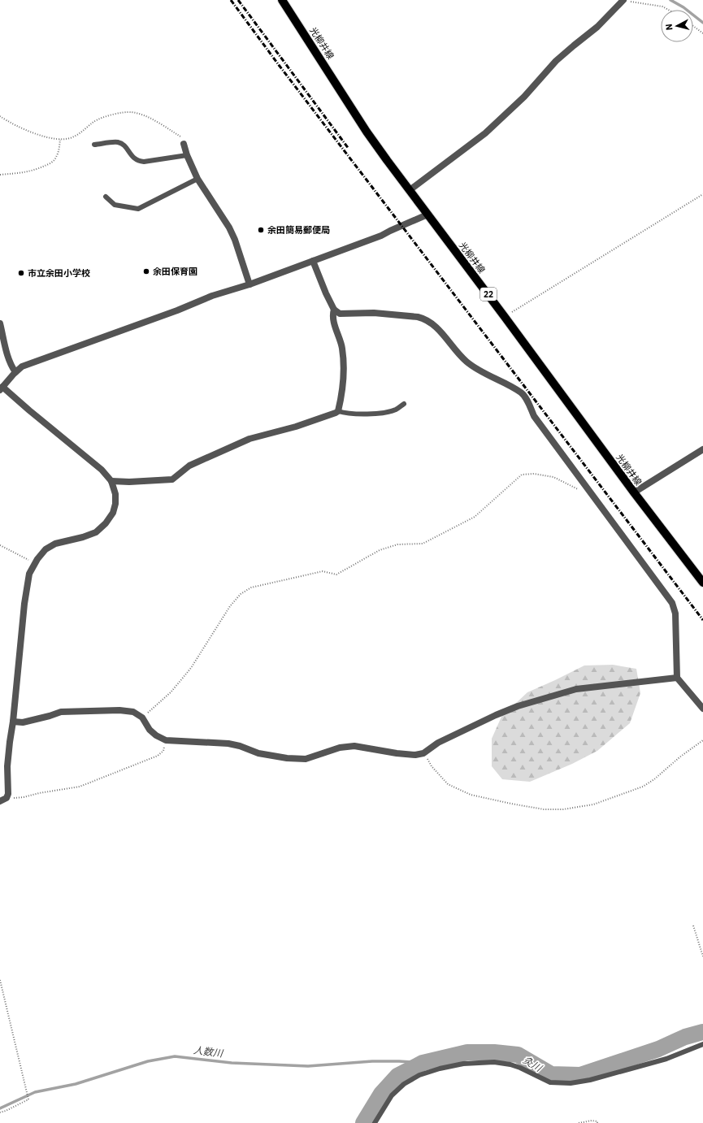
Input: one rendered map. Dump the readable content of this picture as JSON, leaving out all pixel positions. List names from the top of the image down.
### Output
{
  "streets": {
    "main road": ["光柳井線", "22"]
  },
  "water": ["人数川", "灸川"],
  "places": ["余田簡易郵便局", "余田保育園", "市立余田小学校"],
  "north": "left"
}
